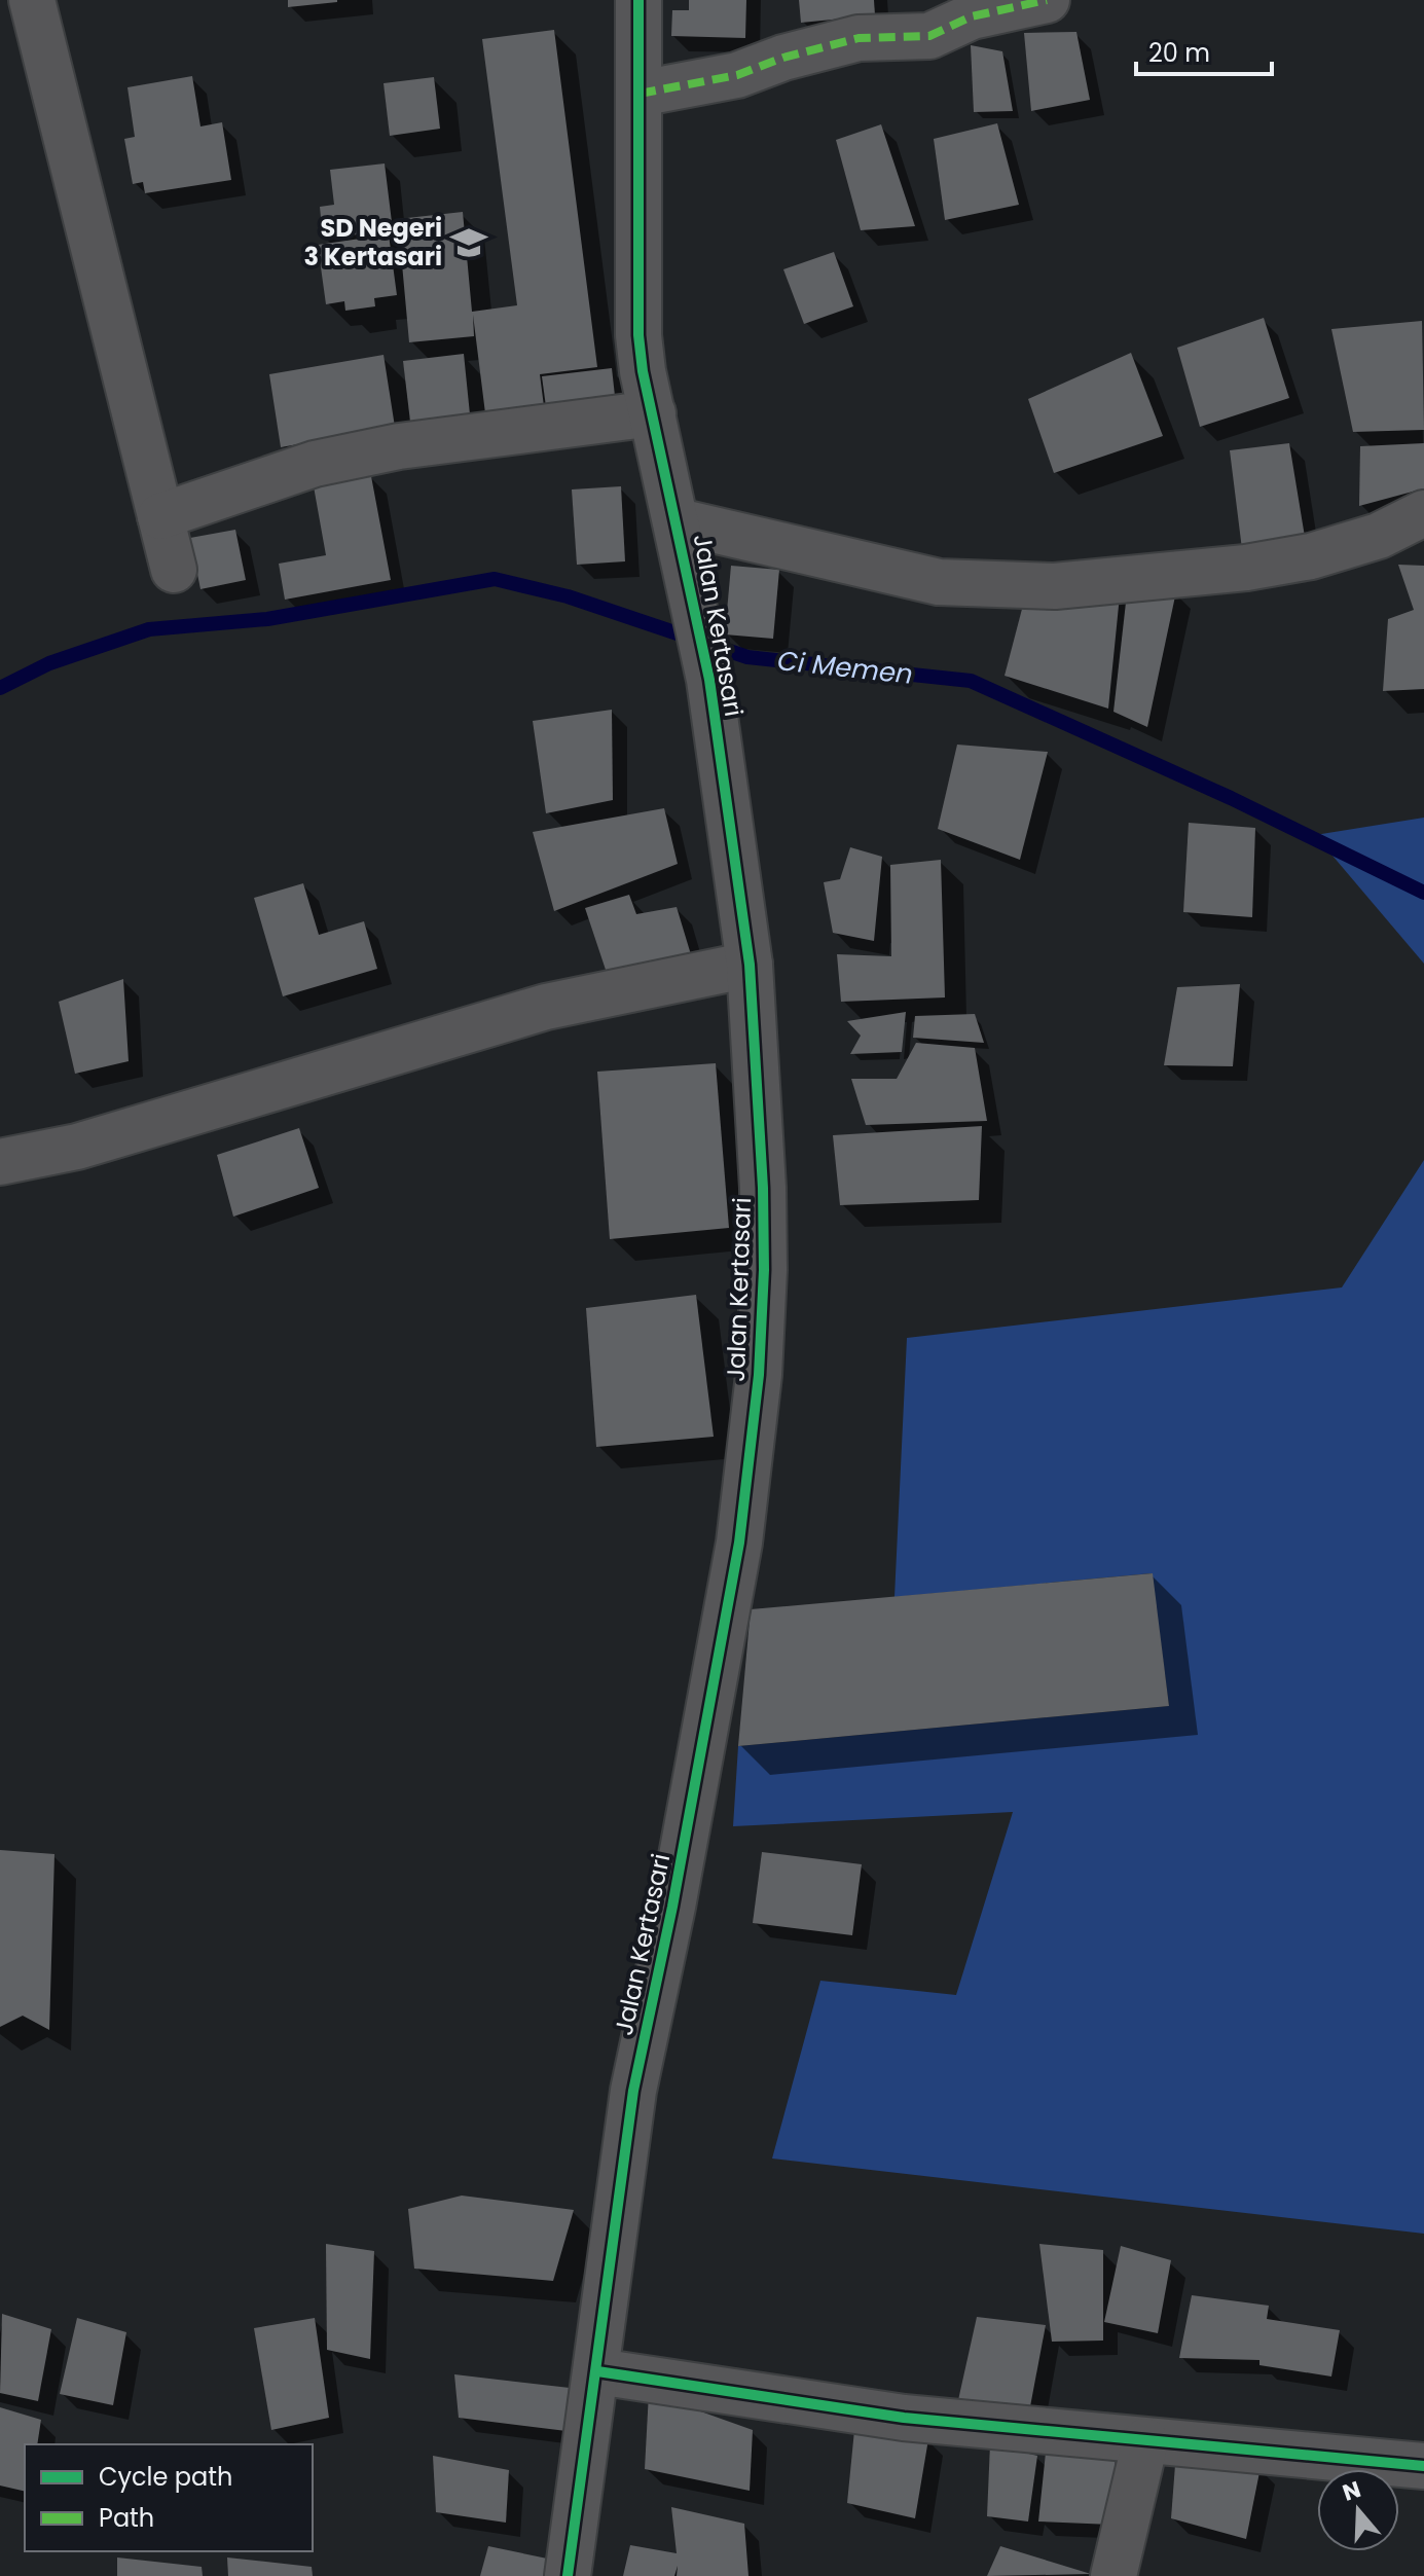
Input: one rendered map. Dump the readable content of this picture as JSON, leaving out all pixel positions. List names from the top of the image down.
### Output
{
  "streets": {
    "street": ["Jalan Kertasari"]
  },
  "water": ["Ci Memen"],
  "places": {
    "school or university": ["SD Negeri 3 Kertasari"]
  },
  "legend": ["Cycle path", "Path"],
  "scale_bar": "20 m",
  "north": "top"
}
